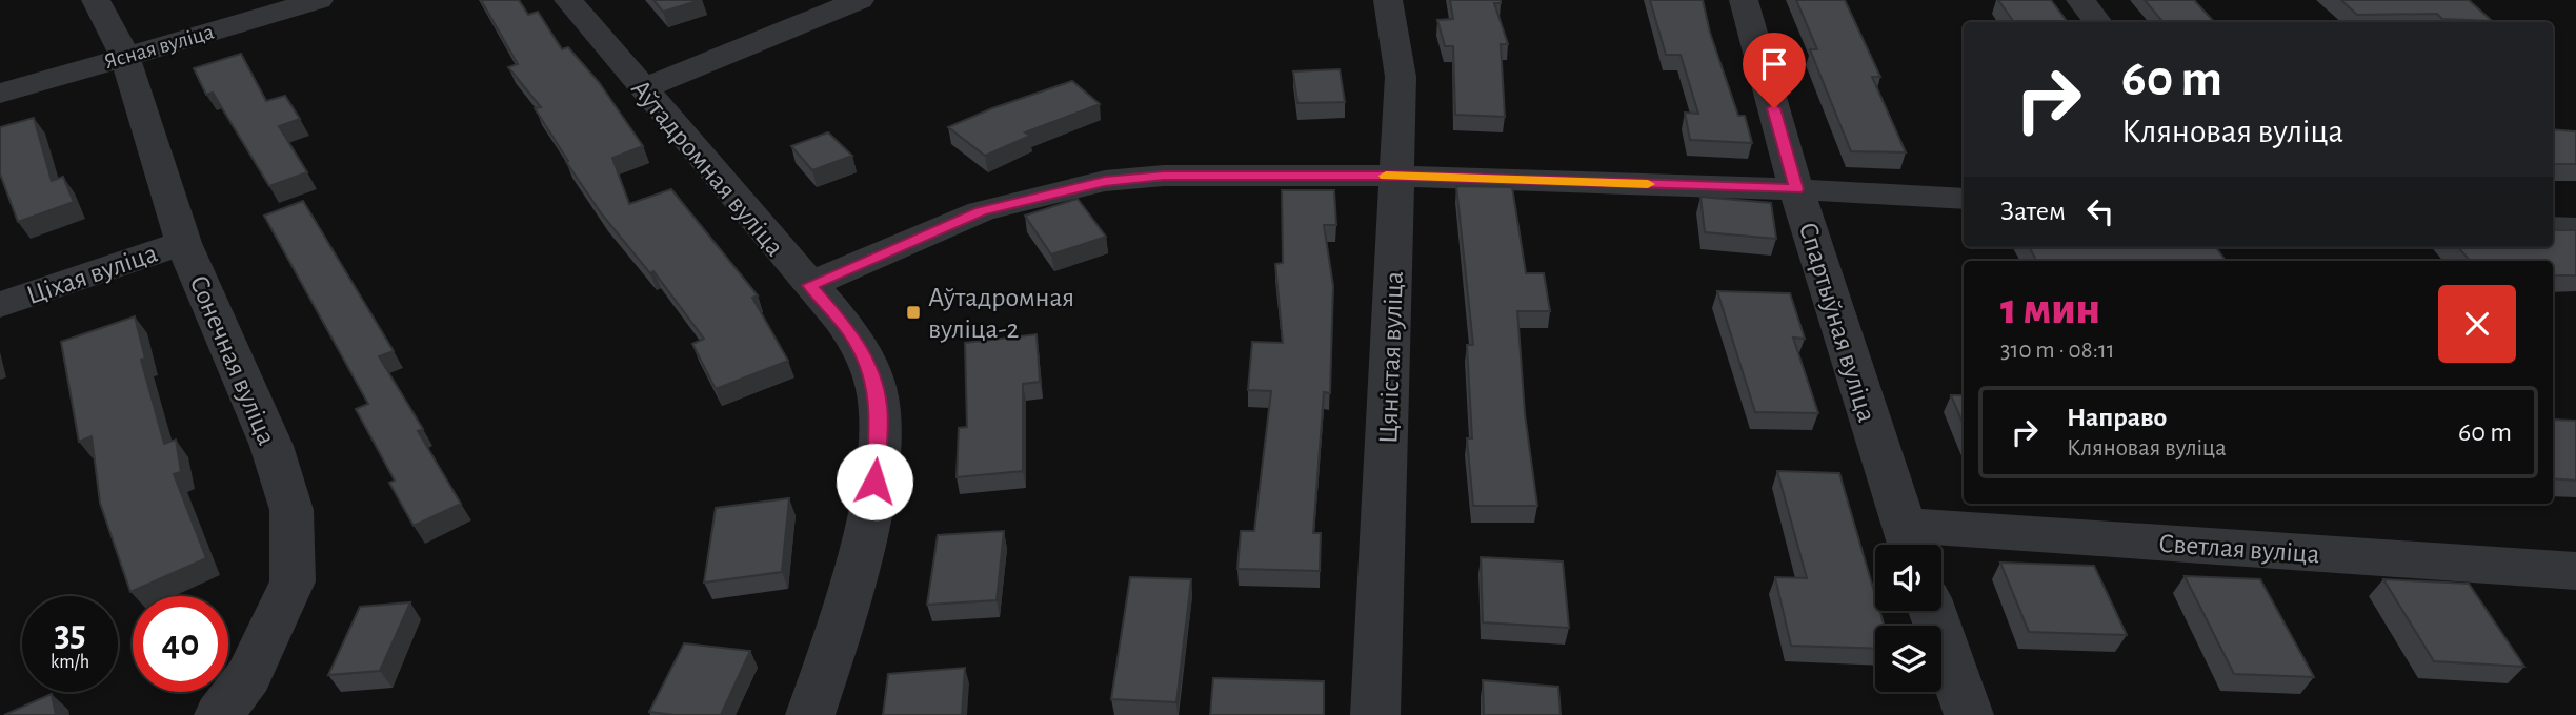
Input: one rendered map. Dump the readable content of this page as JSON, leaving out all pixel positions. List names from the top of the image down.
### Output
{
  "streets": {
    "street": [
      "Ясная вуліца",
      "Аўтадромная вуліца",
      "Ціхая вуліца",
      "Спартыўная вуліца",
      "Цяністая вуліца",
      "Сонечная вуліца",
      "Светлая вуліца"
    ]
  },
  "crossings": [
    ["Ясная вуліца", "Сонечная вуліца"],
    ["Ціхая вуліца", "Сонечная вуліца"],
    ["Спартыўная вуліца", "Светлая вуліца"]
  ],
  "places": {
    "transit": ["Аўтадромная вуліца-2"]
  },
  "page": {
    "turn": ["60 m", "Кляновая вуліца"],
    "then": "Затем",
    "heading": ["1 мин", "310 m · 08:11"],
    "list": [
      {
        "name": "Направо",
        "note": "Кляновая вуліца",
        "value": "60 m"
      }
    ],
    "speed": "35 km/h",
    "limit": "40"
  }
}
